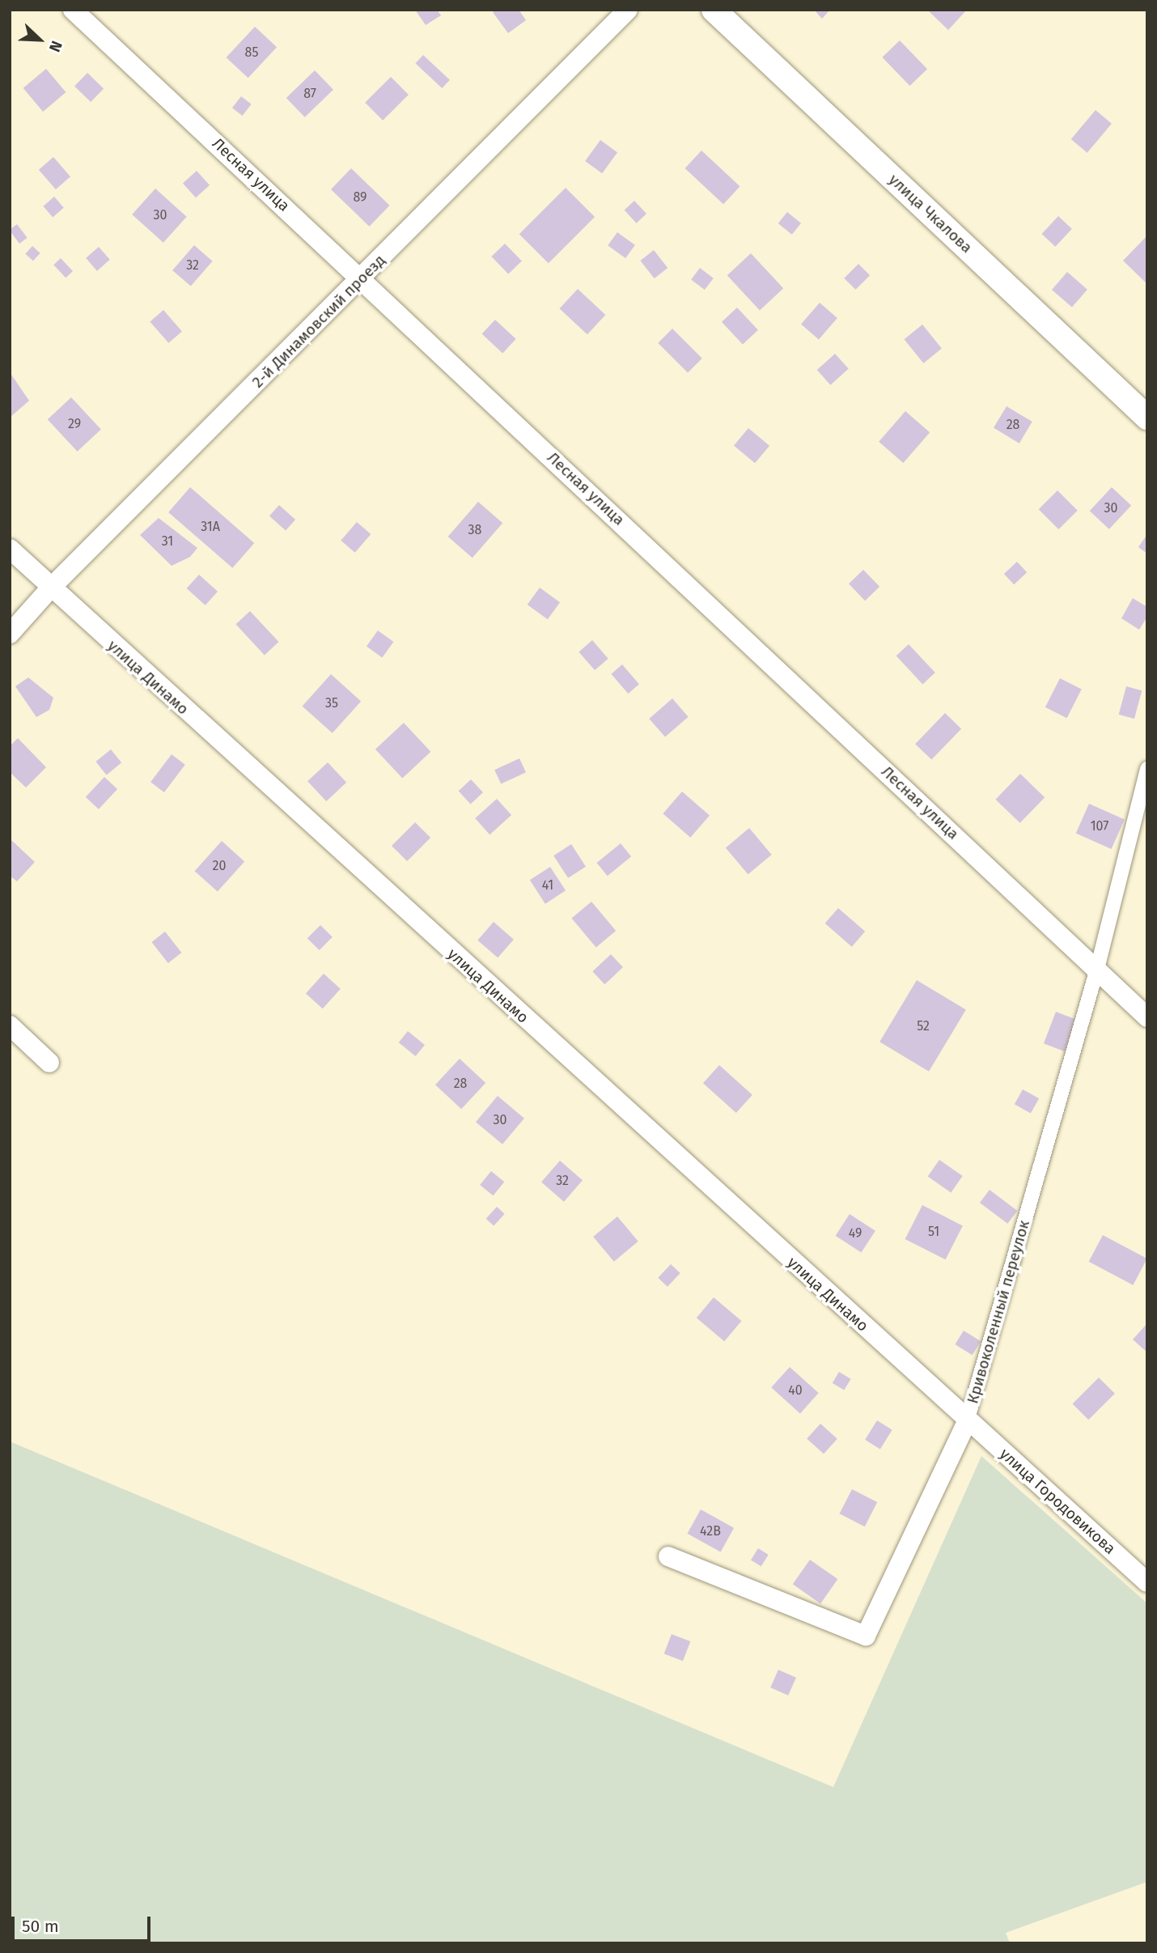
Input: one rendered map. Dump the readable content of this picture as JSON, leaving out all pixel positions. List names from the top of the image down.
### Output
{
  "streets": {
    "street": [
      "Лесная улица",
      "улица Чкалова",
      "2-й Динамовский проезд",
      "улица Динамо",
      "Кривоколенный переулок",
      "улица Городовикова"
    ]
  },
  "crossings": [
    ["Лесная улица", "2-й Динамовский проезд"],
    ["Лесная улица", "Кривоколенный переулок"],
    ["2-й Динамовский проезд", "улица Динамо"],
    ["улица Динамо", "Кривоколенный переулок"],
    ["улица Динамо", "улица Городовикова"],
    ["Кривоколенный переулок", "улица Городовикова"]
  ],
  "house_numbers": [
    "85",
    "87",
    "89",
    "30",
    "32",
    "29",
    "28",
    "30",
    "31А",
    "38",
    "31",
    "35",
    "107",
    "20",
    "41",
    "52",
    "28",
    "30",
    "32",
    "51",
    "49",
    "40",
    "42В"
  ],
  "scale_bar": "50 m",
  "north": "bottom right"
}
